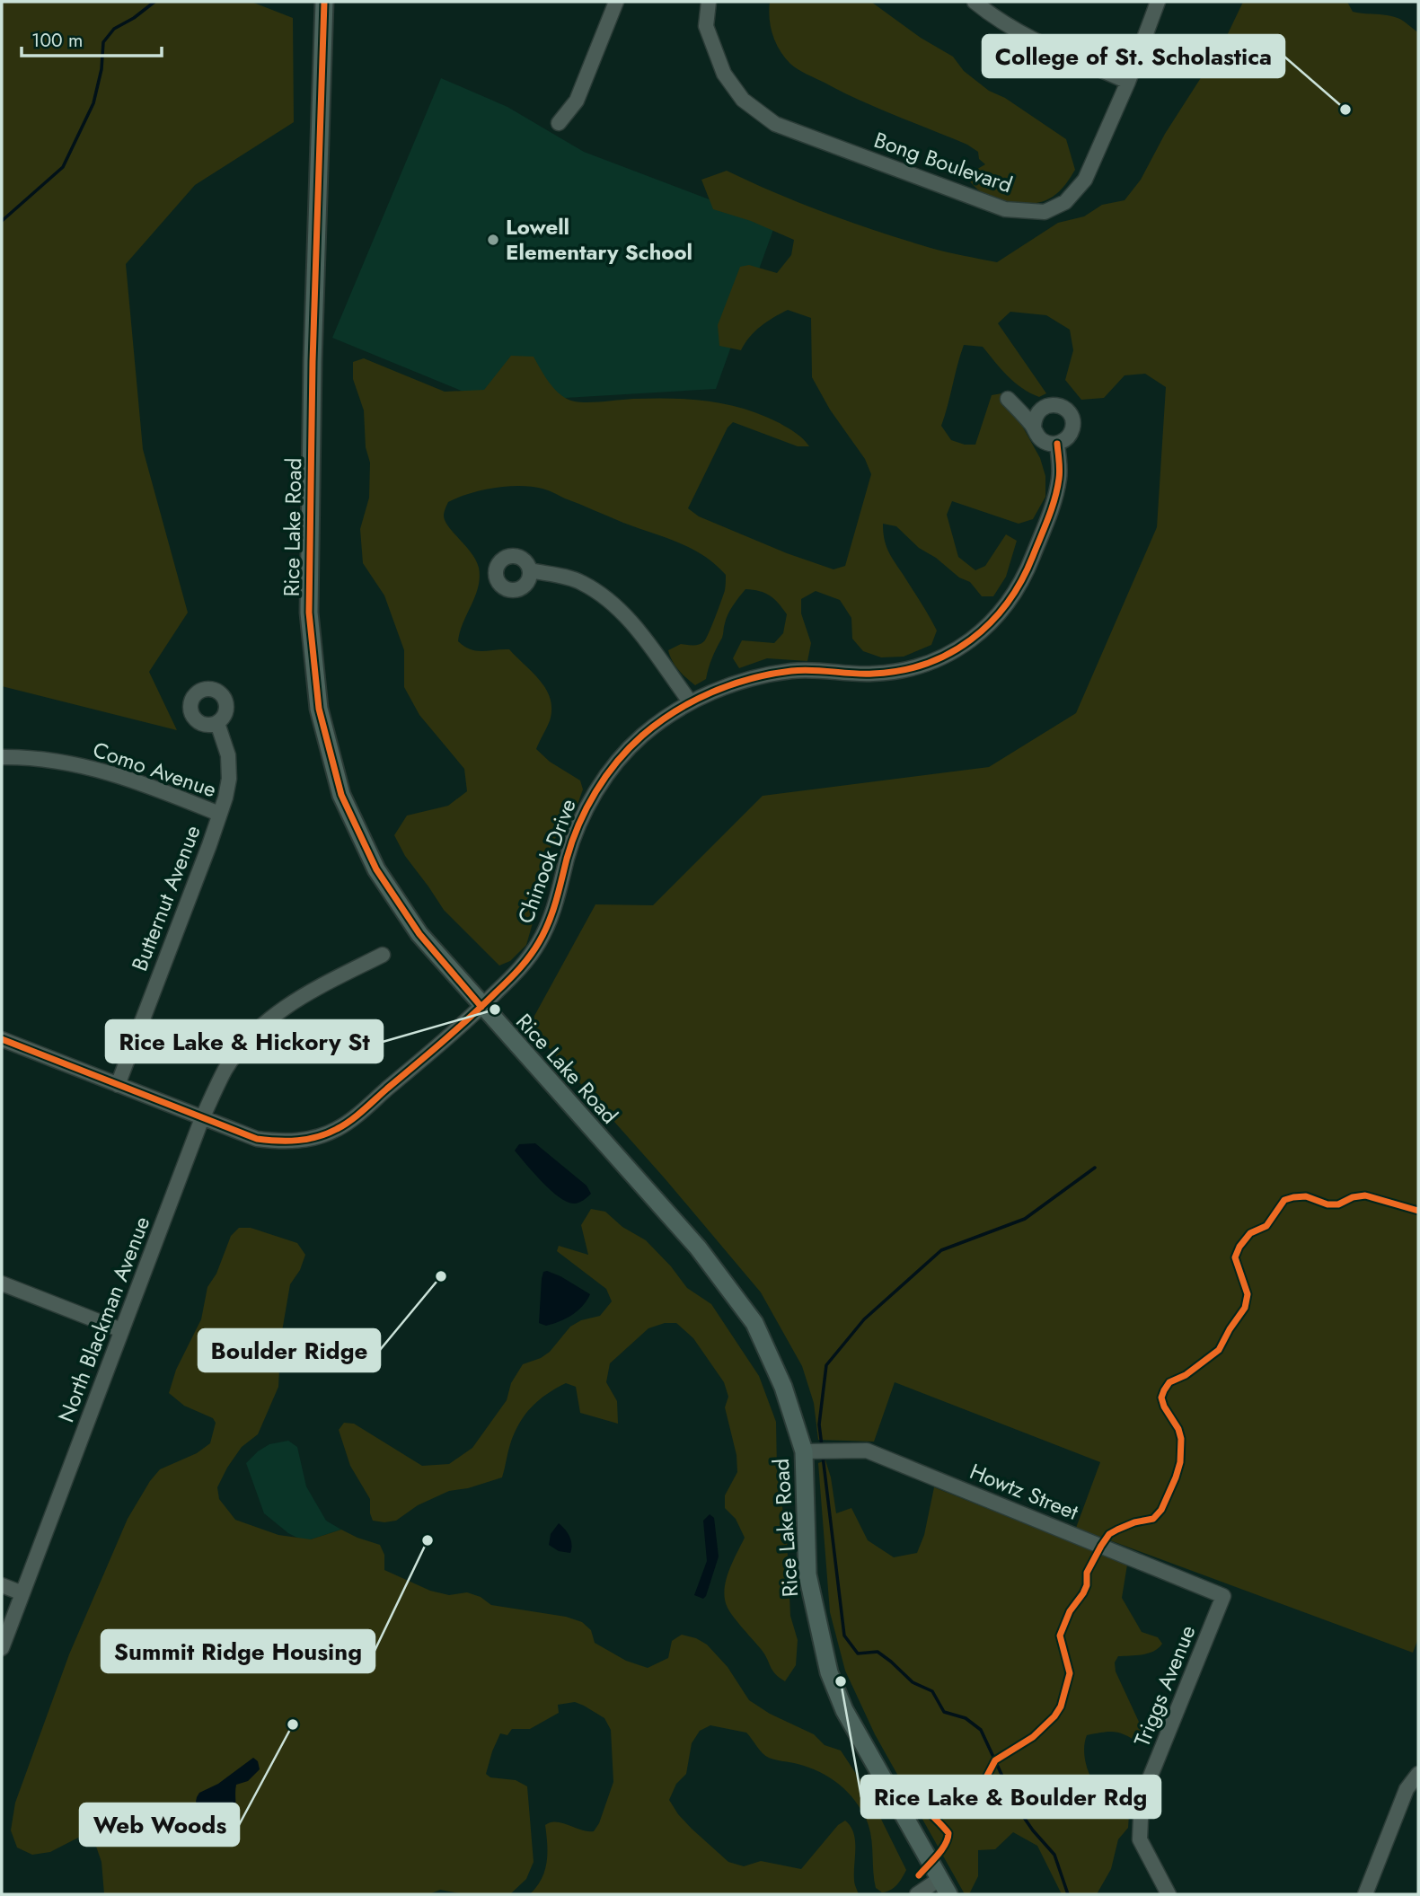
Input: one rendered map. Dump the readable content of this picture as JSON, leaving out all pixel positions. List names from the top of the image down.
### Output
{
  "streets": {
    "main road": ["Rice Lake Road"],
    "street": [
      "Bong Boulevard",
      "Como Avenue",
      "Chinook Drive",
      "Butternut Avenue",
      "North Blackman Avenue",
      "Howtz Street",
      "Triggs Avenue"
    ]
  },
  "crossings": [
    ["Rice Lake Road", "Chinook Drive"],
    ["Rice Lake Road", "Howtz Street"],
    ["Como Avenue", "Butternut Avenue"],
    ["Chinook Drive", "Butternut Avenue"],
    ["Chinook Drive", "North Blackman Avenue"],
    ["Howtz Street", "Triggs Avenue"]
  ],
  "places": [
    "College of St. Scholastica",
    "Lowell Elementary School",
    "Rice Lake & Hickory St",
    "Boulder Ridge",
    "Summit Ridge Housing",
    "Rice Lake & Boulder Rdg",
    "Web Woods"
  ],
  "scale_bar": "100 m"
}
